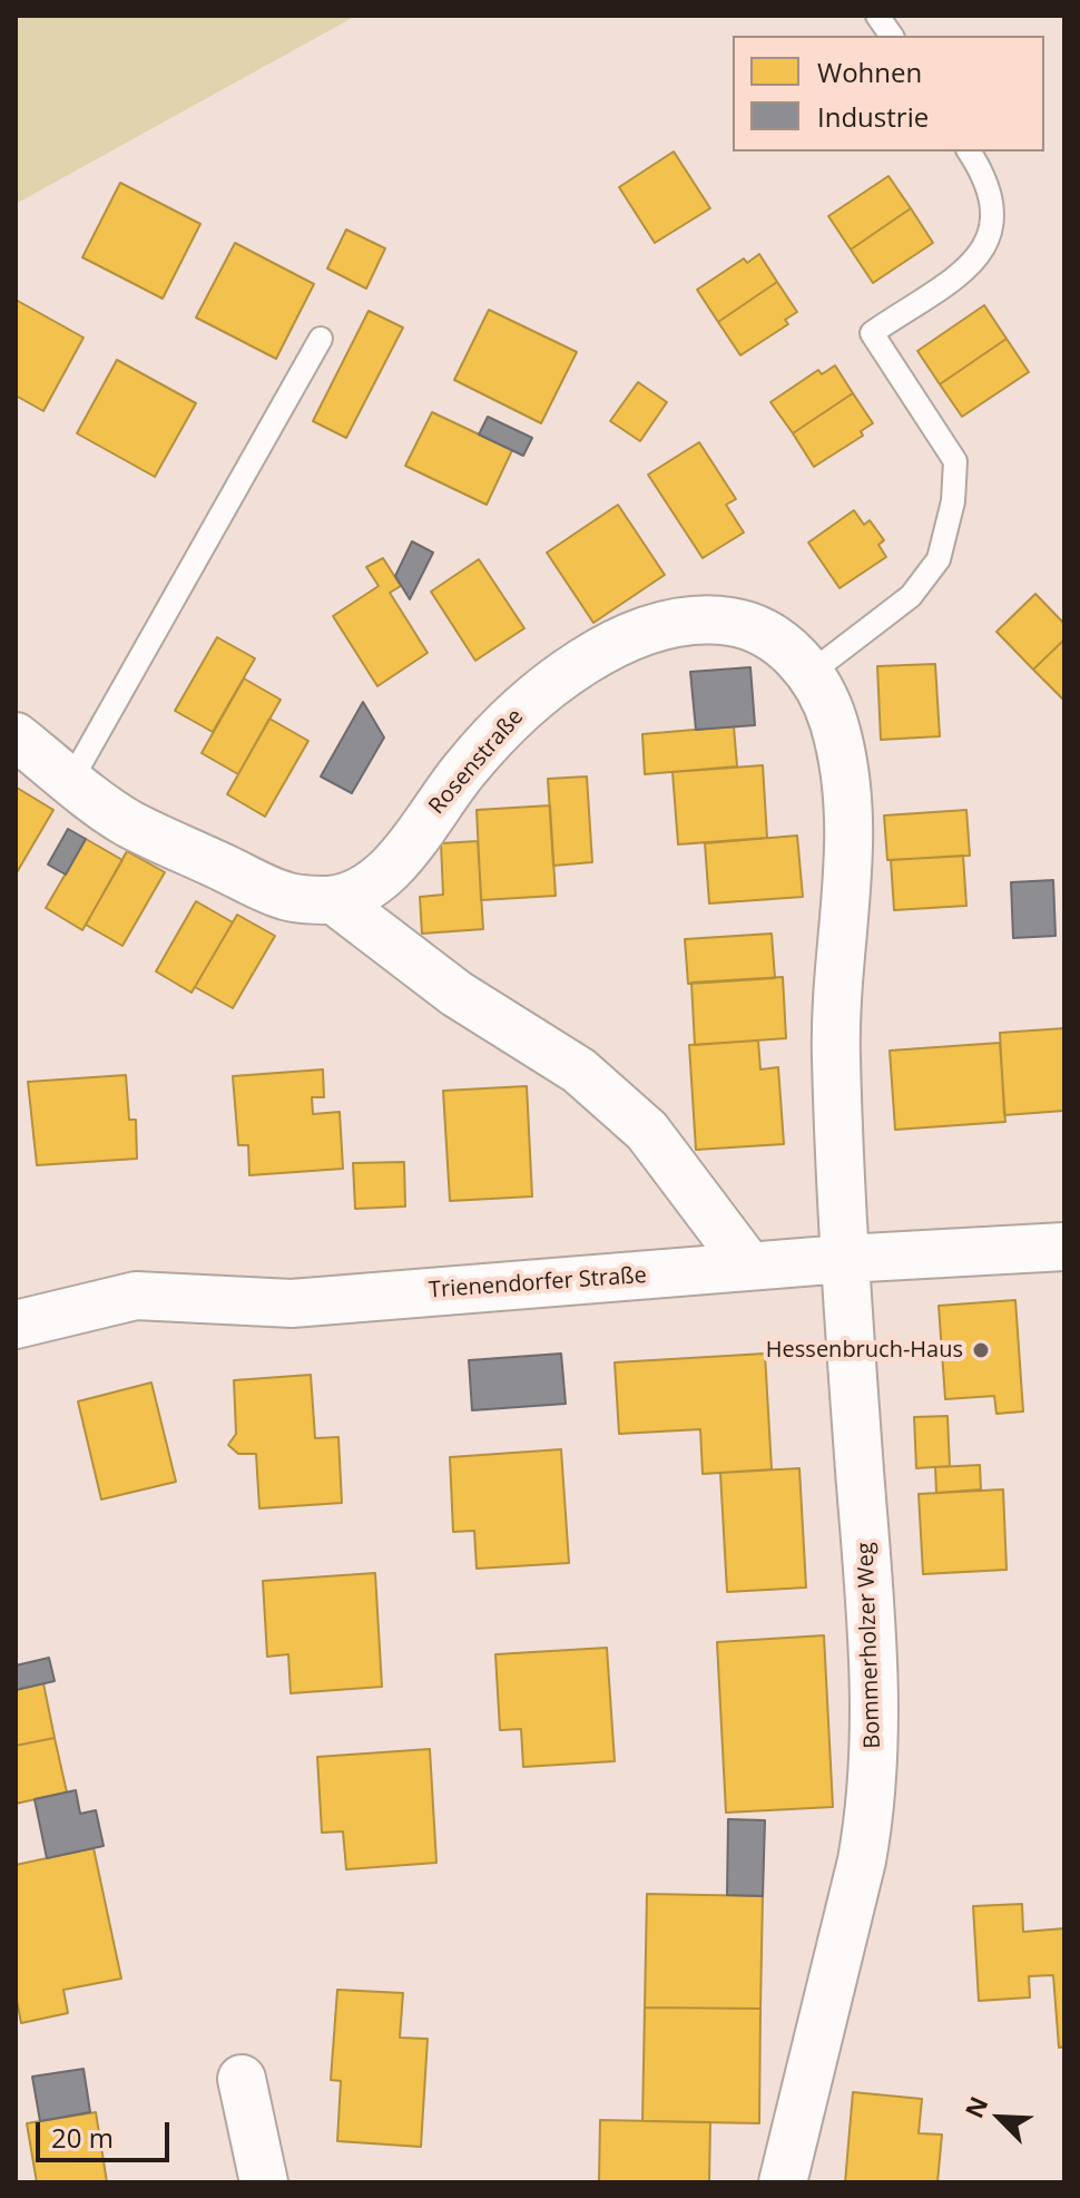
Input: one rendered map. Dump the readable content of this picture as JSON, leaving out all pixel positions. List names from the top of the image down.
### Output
{
  "streets": {
    "street": ["Rosenstraße", "Trienendorfer Straße", "Bommerholzer Weg"]
  },
  "crossings": [
    ["Rosenstraße", "Trienendorfer Straße"],
    ["Rosenstraße", "Bommerholzer Weg"],
    ["Trienendorfer Straße", "Bommerholzer Weg"]
  ],
  "places": ["Hessenbruch-Haus"],
  "legend": ["Wohnen", "Industrie"],
  "scale_bar": "20 m",
  "north": "top left"
}
